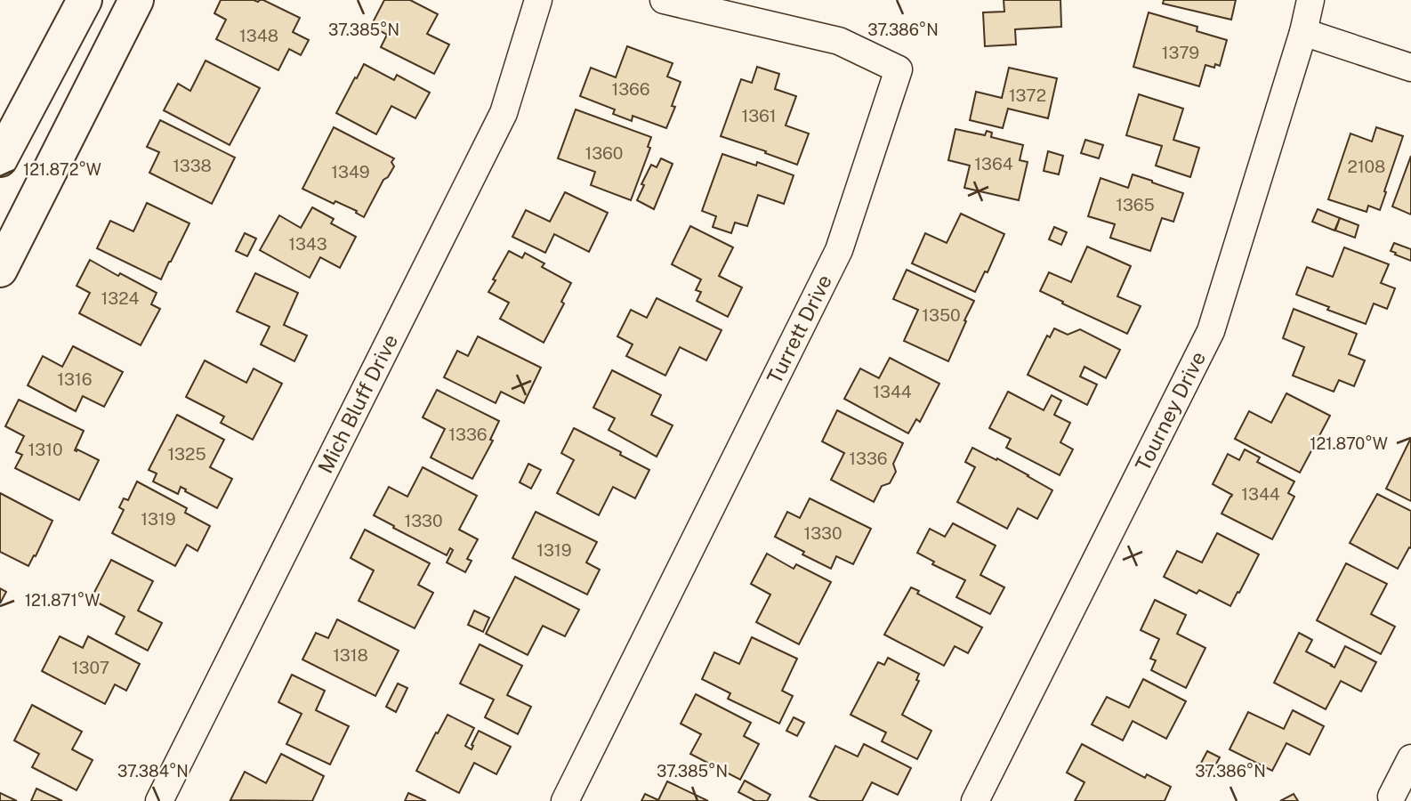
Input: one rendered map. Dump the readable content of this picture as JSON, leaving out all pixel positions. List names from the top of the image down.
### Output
{
  "streets": {
    "street": ["Turrett Drive", "Mich Bluff Drive", "Tourney Drive"]
  },
  "house_numbers": [
    "1348",
    "1379",
    "1366",
    "1372",
    "1361",
    "1360",
    "1364",
    "1338",
    "2108",
    "1349",
    "1365",
    "1343",
    "1324",
    "1350",
    "1316",
    "1344",
    "1336",
    "1310",
    "1325",
    "1336",
    "1344",
    "1319",
    "1330",
    "1330",
    "1319",
    "1318",
    "1307"
  ],
  "coordinates": [
    "37.385°N",
    "37.386°N",
    "121.872°W",
    "121.870°W",
    "121.871°W",
    "37.384°N"
  ]
}
